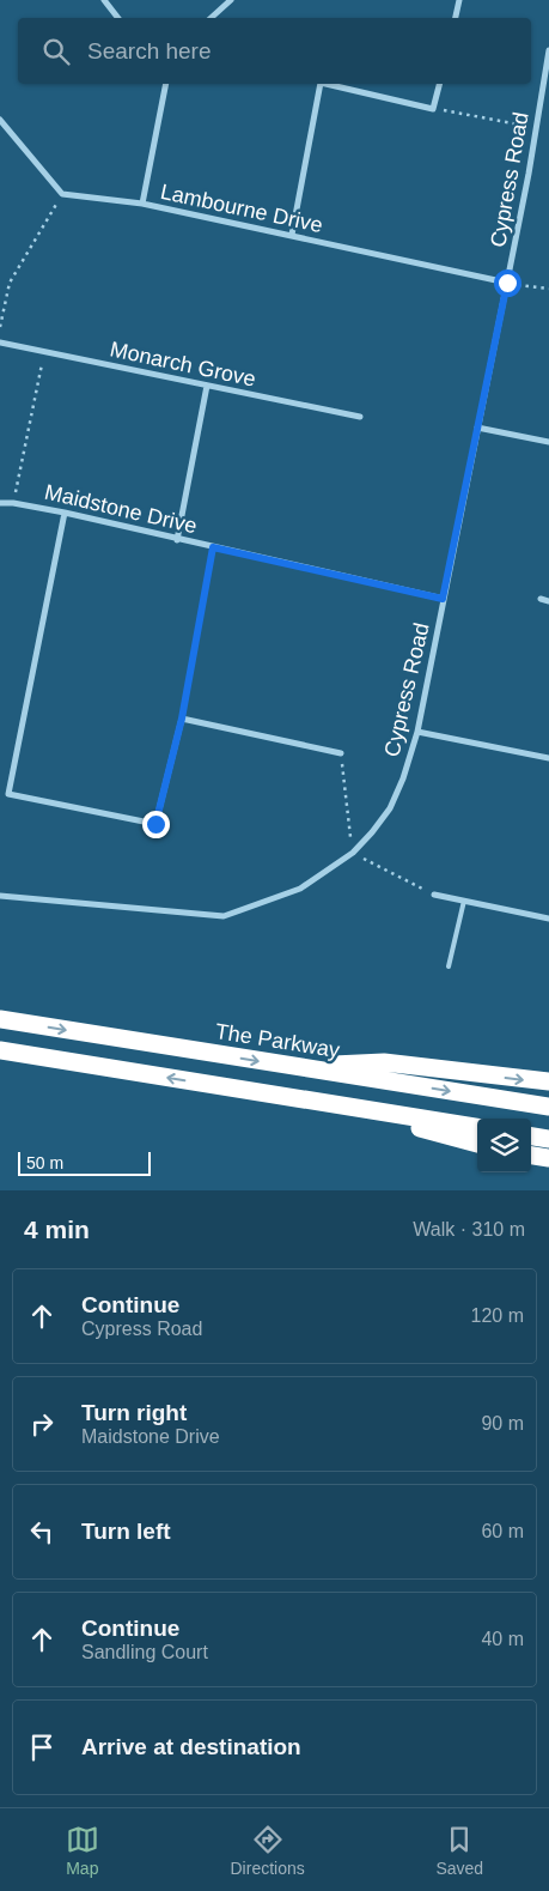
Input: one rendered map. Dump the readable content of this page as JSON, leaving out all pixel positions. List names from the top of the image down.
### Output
{
  "streets": {
    "highway": ["The Parkway"],
    "street": [
      "Cypress Road",
      "Lambourne Drive",
      "Monarch Grove",
      "Maidstone Drive"
    ]
  },
  "crossings": [
    ["Cypress Road", "Lambourne Drive"],
    ["Cypress Road", "Maidstone Drive"]
  ],
  "scale_bar": "50 m",
  "page": {
    "search": "Search here",
    "scale": "50 m",
    "heading": ["4 min", "Walk · 310 m"],
    "list": [
      ["Continue", "Cypress Road", "120 m"],
      ["Turn right", "Maidstone Drive", "90 m"],
      ["Turn left", "60 m"],
      ["Continue", "Sandling Court", "40 m"],
      "Arrive at destination"
    ],
    "nav": ["Map", "Directions", "Saved"]
  }
}
